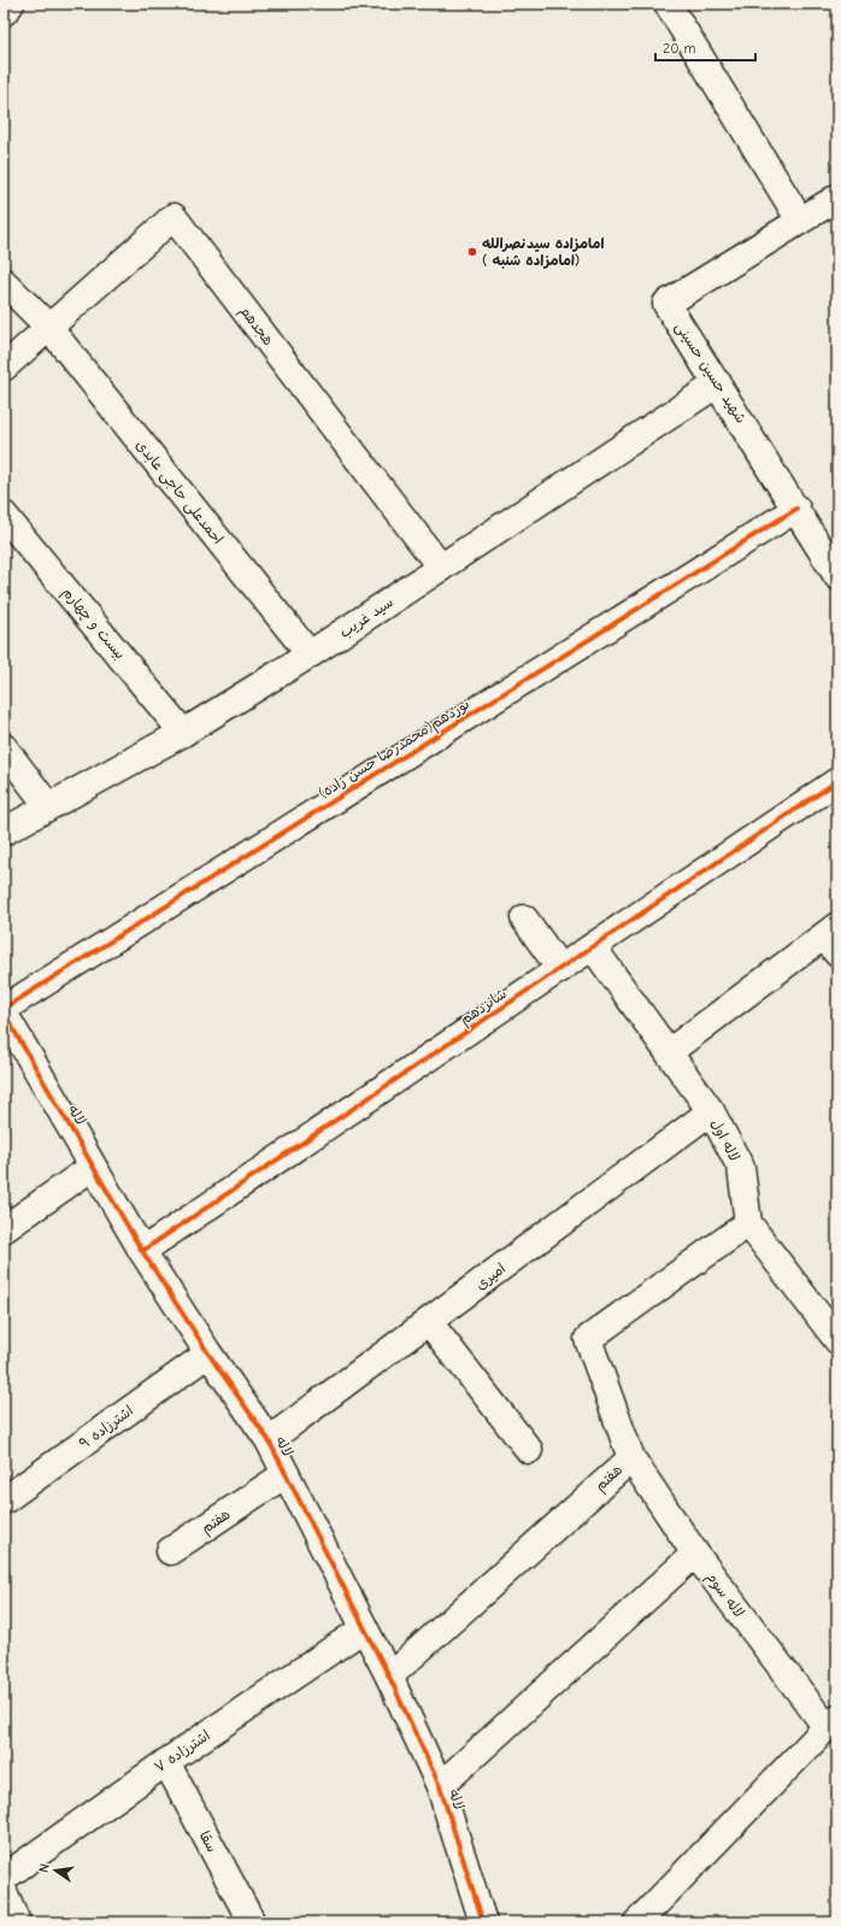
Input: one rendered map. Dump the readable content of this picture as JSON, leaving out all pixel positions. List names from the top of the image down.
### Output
{
  "streets": {
    "street": [
      "هجدهم",
      "شهید حسین حسینی",
      "احمدعلی حاجی عابدی",
      "سید غریب",
      "بیست و چهارم",
      "نوزدهم(محمدرضا حسن زاده)",
      "شانزدهم",
      "لاله",
      "لاله اول",
      "امیری",
      "اشترزاده ۹",
      "هفتم",
      "لاله سوم",
      "اشترزاده ۷",
      "سقا"
    ]
  },
  "crossings": [
    ["هجدهم", "احمدعلی حاجی عابدی"],
    ["هجدهم", "سید غریب"],
    ["شهید حسین حسینی", "سید غریب"],
    ["شهید حسین حسینی", "نوزدهم(محمدرضا حسن زاده)"],
    ["احمدعلی حاجی عابدی", "سید غریب"],
    ["سید غریب", "بیست و چهارم"],
    ["شانزدهم", "لاله"],
    ["شانزدهم", "لاله اول"],
    ["لاله", "امیری"],
    ["لاله", "اشترزاده ۹"],
    ["لاله", "هفتم"],
    ["لاله", "اشترزاده ۷"],
    ["لاله اول", "امیری"],
    ["لاله اول", "هفتم"],
    ["هفتم", "لاله سوم"],
    ["اشترزاده ۷", "سقا"]
  ],
  "places": ["امامزاده سیدنصرالله ( امامزاده شنبه)"],
  "scale_bar": "20 m",
  "north": "left"
}
